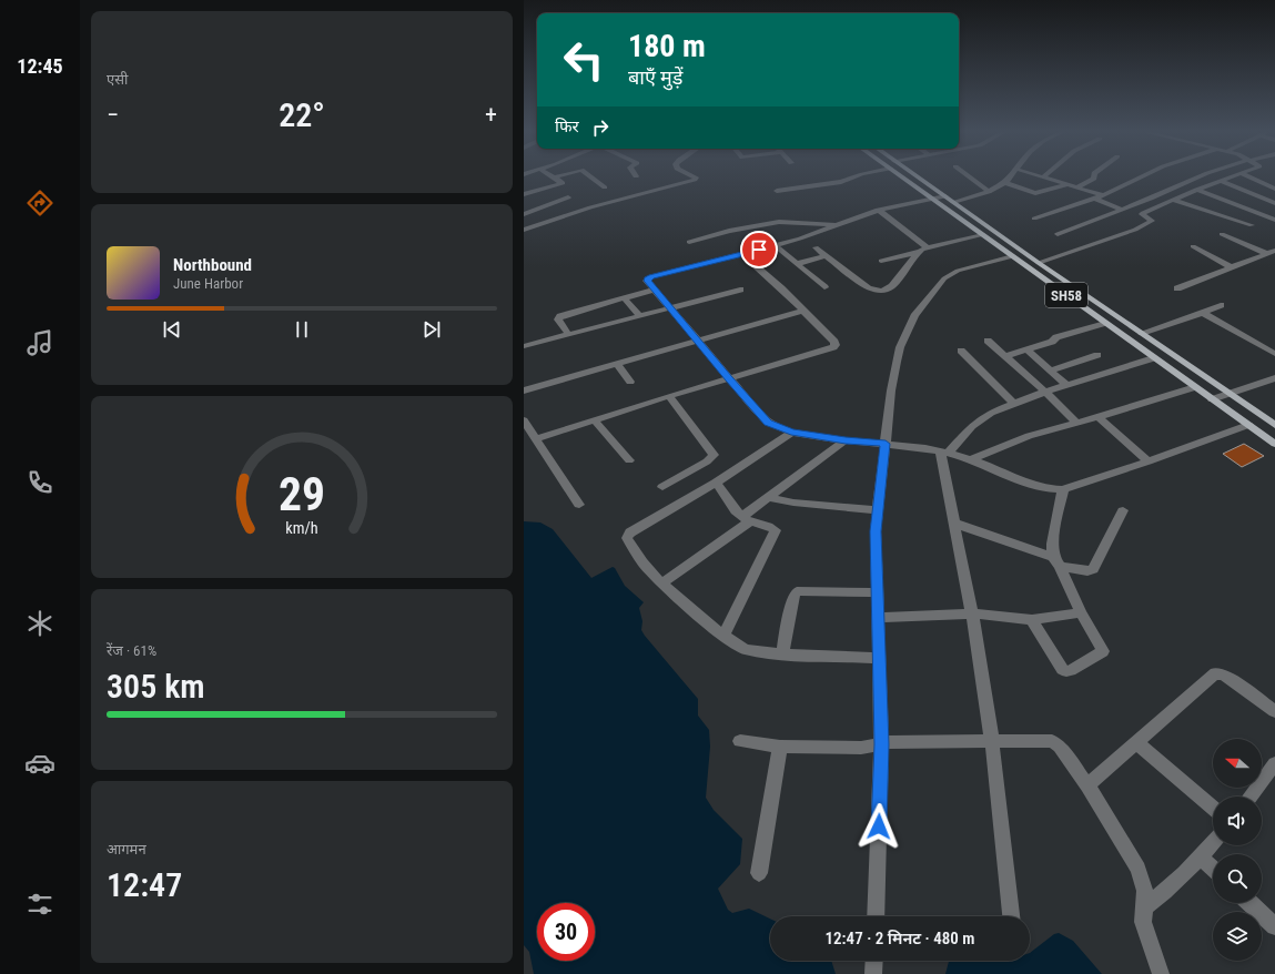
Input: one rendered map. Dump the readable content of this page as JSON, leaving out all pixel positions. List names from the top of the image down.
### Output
{
  "streets": {
    "main road": ["SH58"]
  },
  "north": "left",
  "page": {
    "tabs": "12:45",
    "tile": [
      "एसी",
      ["रेंज · 61%", "305 km"],
      ["आगमन", "12:47"]
    ],
    "turn": ["180 m", "बाएँ मुड़ें"],
    "heat": ["−", "22°", "+"],
    "then": "फिर",
    "song": ["Northbound", "June Harbor"],
    "limit": "30",
    "trip": "12:47 · 2 मिनट · 480 m",
    "gauge": ["29", "km/h"]
  }
}
